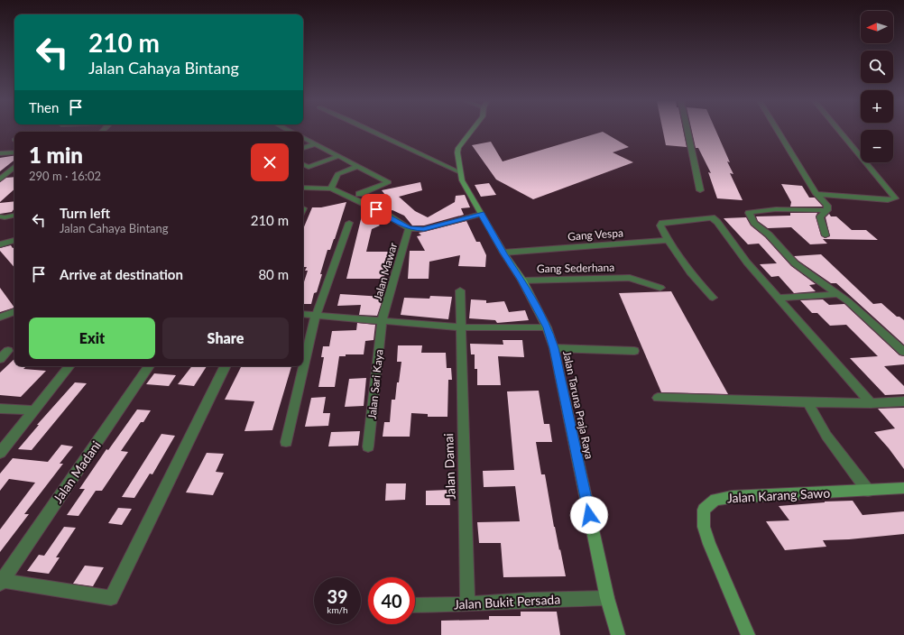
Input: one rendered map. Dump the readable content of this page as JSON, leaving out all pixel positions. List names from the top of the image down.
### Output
{
  "streets": {
    "street": [
      "Gang Vespa",
      "Gang Sederhana",
      "Jalan Mawar",
      "Jalan Sari Kaya",
      "Jalan Taruna Praja Raya",
      "Jalan Damai",
      "Jalan Madani",
      "Jalan Karang Sawo",
      "Jalan Bukit Persada"
    ]
  },
  "crossings": [
    ["Gang Vespa", "Jalan Taruna Praja Raya"],
    ["Gang Sederhana", "Jalan Taruna Praja Raya"],
    ["Jalan Mawar", "Jalan Sari Kaya"],
    ["Jalan Taruna Praja Raya", "Jalan Bukit Persada"],
    ["Jalan Damai", "Jalan Bukit Persada"]
  ],
  "north": "left",
  "page": {
    "map_buttons": ["+", "−"],
    "turn": ["210 m", "Jalan Cahaya Bintang"],
    "then": "Then",
    "heading": ["1 min", "290 m · 16:02"],
    "list": [
      {
        "name": "Turn left",
        "note": "Jalan Cahaya Bintang",
        "value": "210 m"
      },
      {
        "name": "Arrive at destination",
        "value": "80 m"
      }
    ],
    "buttons": ["Exit", "Share"],
    "speed": "39 km/h",
    "limit": "40"
  }
}
